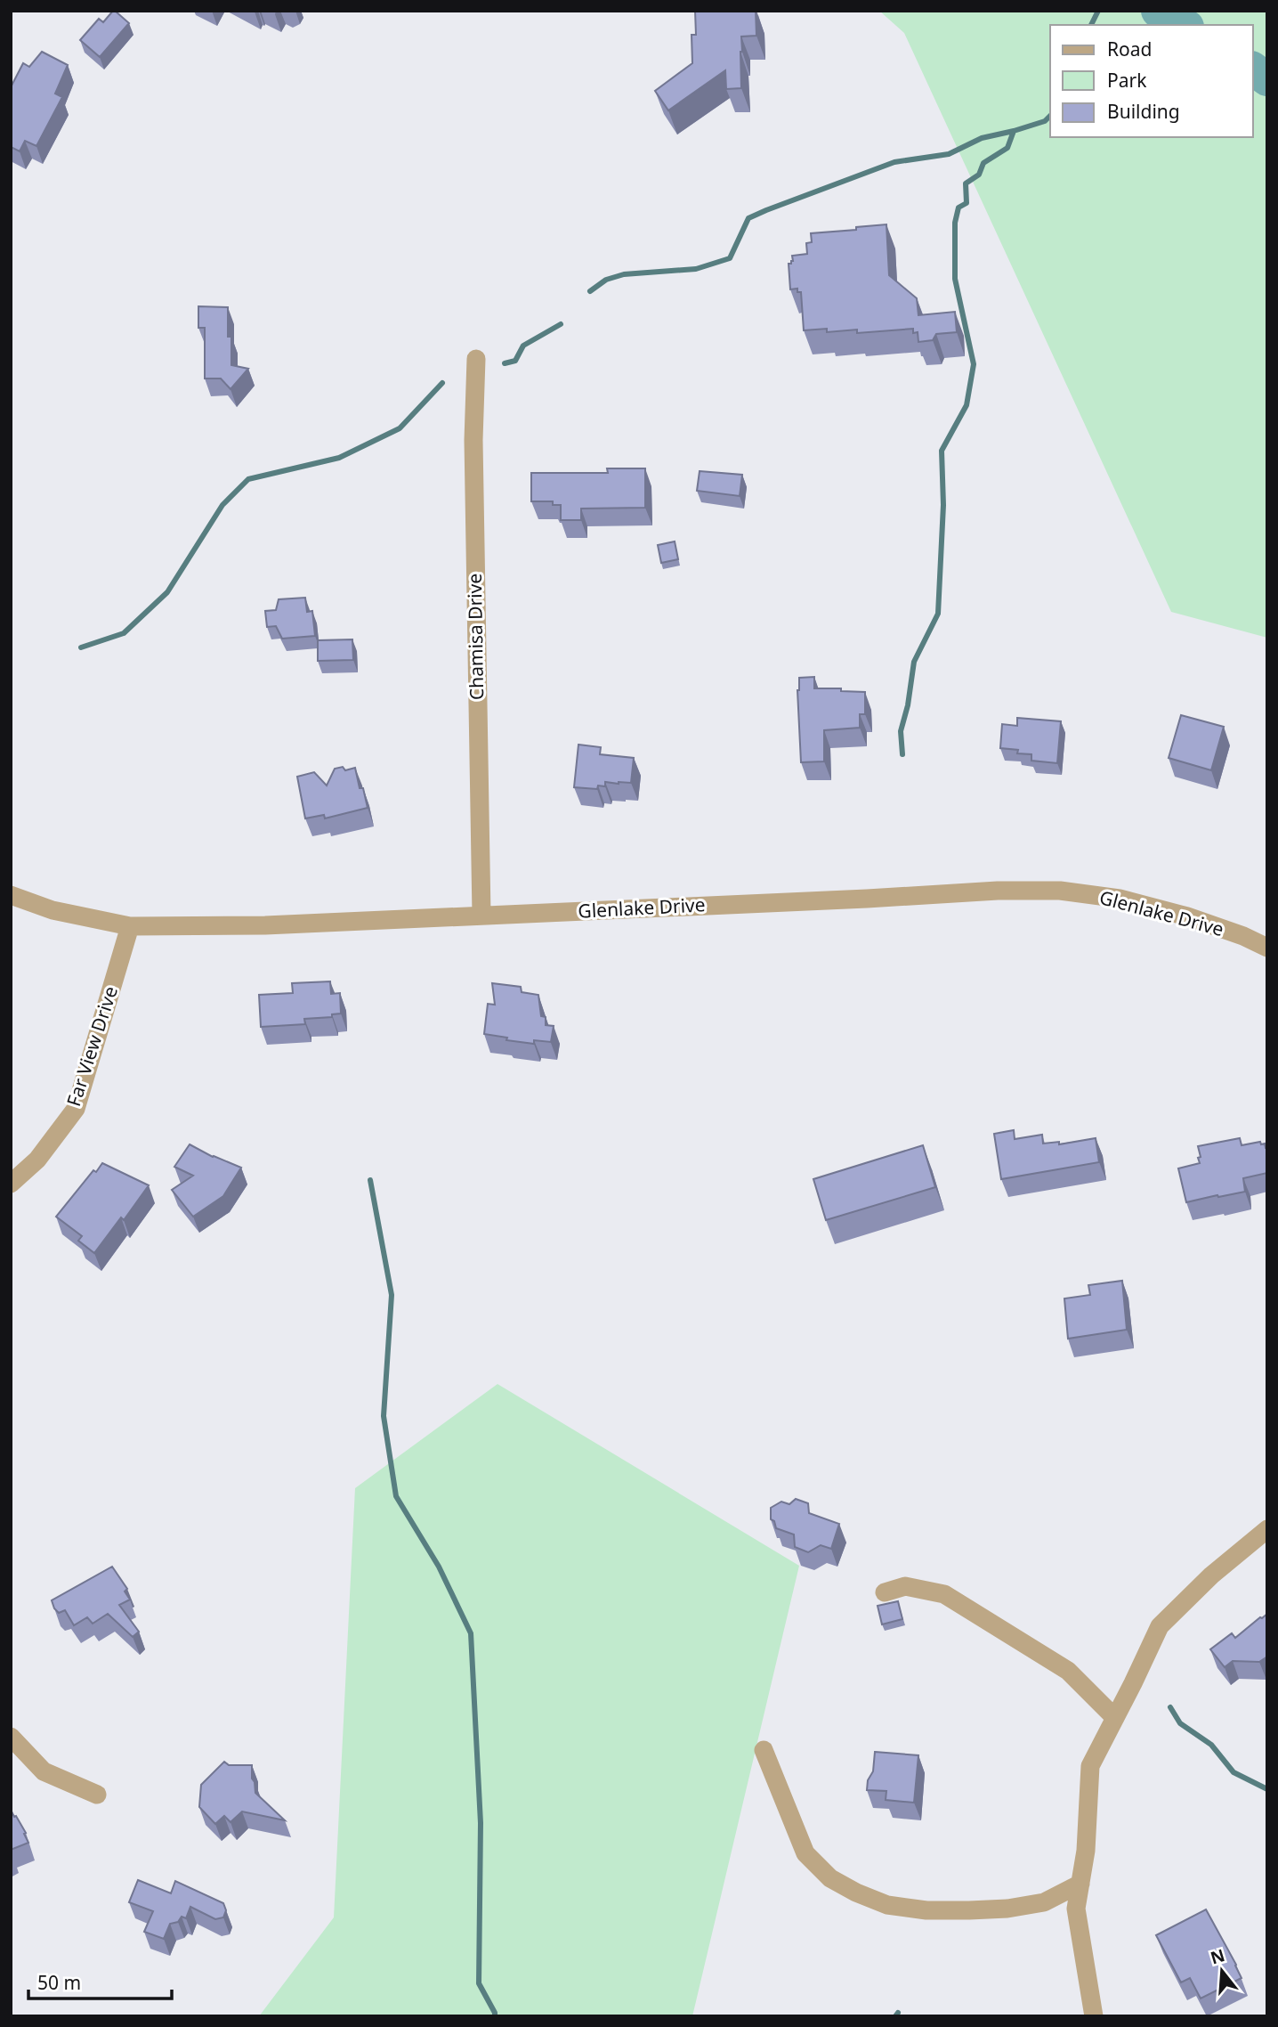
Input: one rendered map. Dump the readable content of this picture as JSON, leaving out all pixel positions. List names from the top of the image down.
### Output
{
  "streets": {
    "street": ["Chamisa Drive", "Glenlake Drive", "Far View Drive"]
  },
  "crossings": [
    ["Chamisa Drive", "Glenlake Drive"],
    ["Glenlake Drive", "Far View Drive"]
  ],
  "legend": ["Road", "Park", "Building"],
  "scale_bar": "50 m",
  "north": "top"
}
